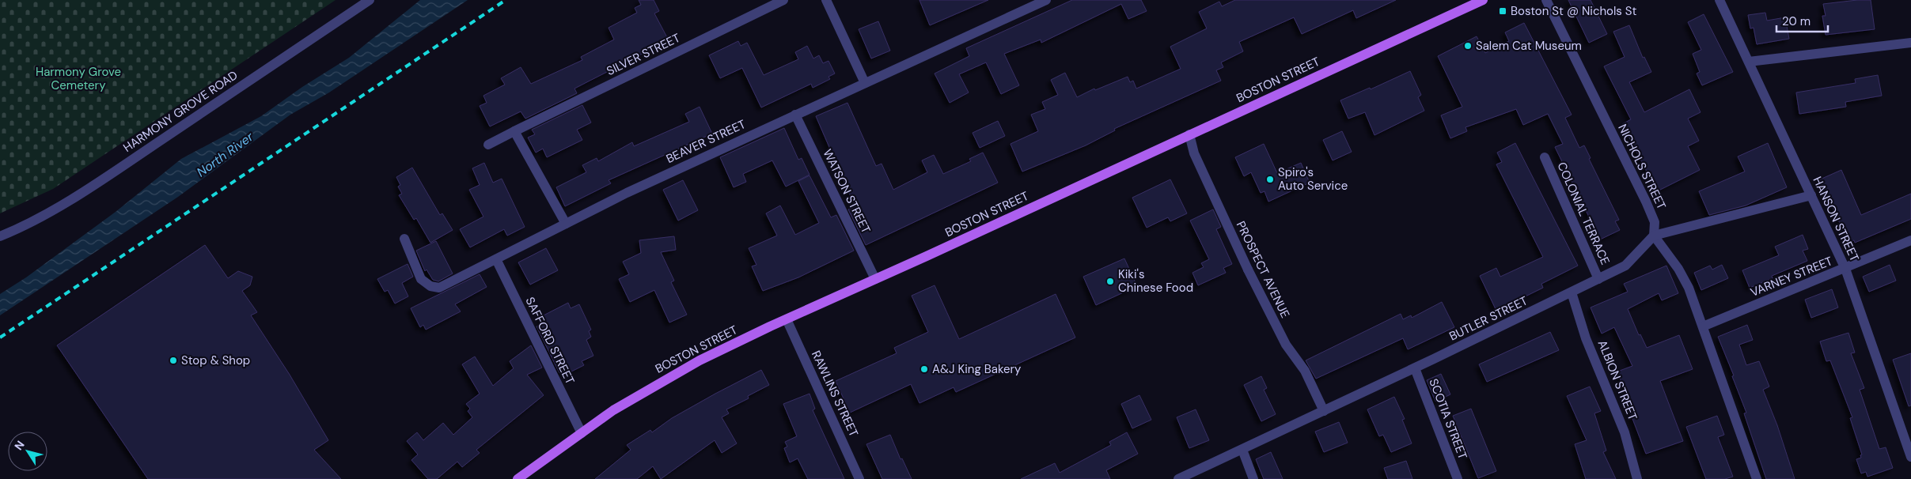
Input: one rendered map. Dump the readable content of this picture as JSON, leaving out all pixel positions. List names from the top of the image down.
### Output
{
  "streets": {
    "main road": ["BOSTON STREET"],
    "street": [
      "SILVER STREET",
      "HARMONY GROVE ROAD",
      "BEAVER STREET",
      "NICHOLS STREET",
      "WATSON STREET",
      "COLONIAL TERRACE",
      "HANSON STREET",
      "PROSPECT AVENUE",
      "VARNEY STREET",
      "BUTLER STREET",
      "SAFFORD STREET",
      "ALBION STREET",
      "RAWLINS STREET",
      "SCOTIA STREET"
    ]
  },
  "crossings": [
    ["BOSTON STREET", "WATSON STREET"],
    ["BOSTON STREET", "PROSPECT AVENUE"],
    ["BOSTON STREET", "SAFFORD STREET"],
    ["BOSTON STREET", "RAWLINS STREET"],
    ["BEAVER STREET", "WATSON STREET"],
    ["BEAVER STREET", "SAFFORD STREET"],
    ["NICHOLS STREET", "BUTLER STREET"],
    ["COLONIAL TERRACE", "BUTLER STREET"],
    ["HANSON STREET", "VARNEY STREET"],
    ["PROSPECT AVENUE", "BUTLER STREET"],
    ["BUTLER STREET", "ALBION STREET"],
    ["BUTLER STREET", "SCOTIA STREET"]
  ],
  "water": ["North River"],
  "parks": ["Harmony Grove Cemetery"],
  "places": {
    "transit": ["Boston St @ Nichols St"],
    "other": [
      "Salem Cat Museum",
      "Spiro's Auto Service",
      "Kiki's Chinese Food",
      "Stop & Shop",
      "A&J King Bakery"
    ]
  },
  "scale_bar": "20 m",
  "north": "top left"
}
